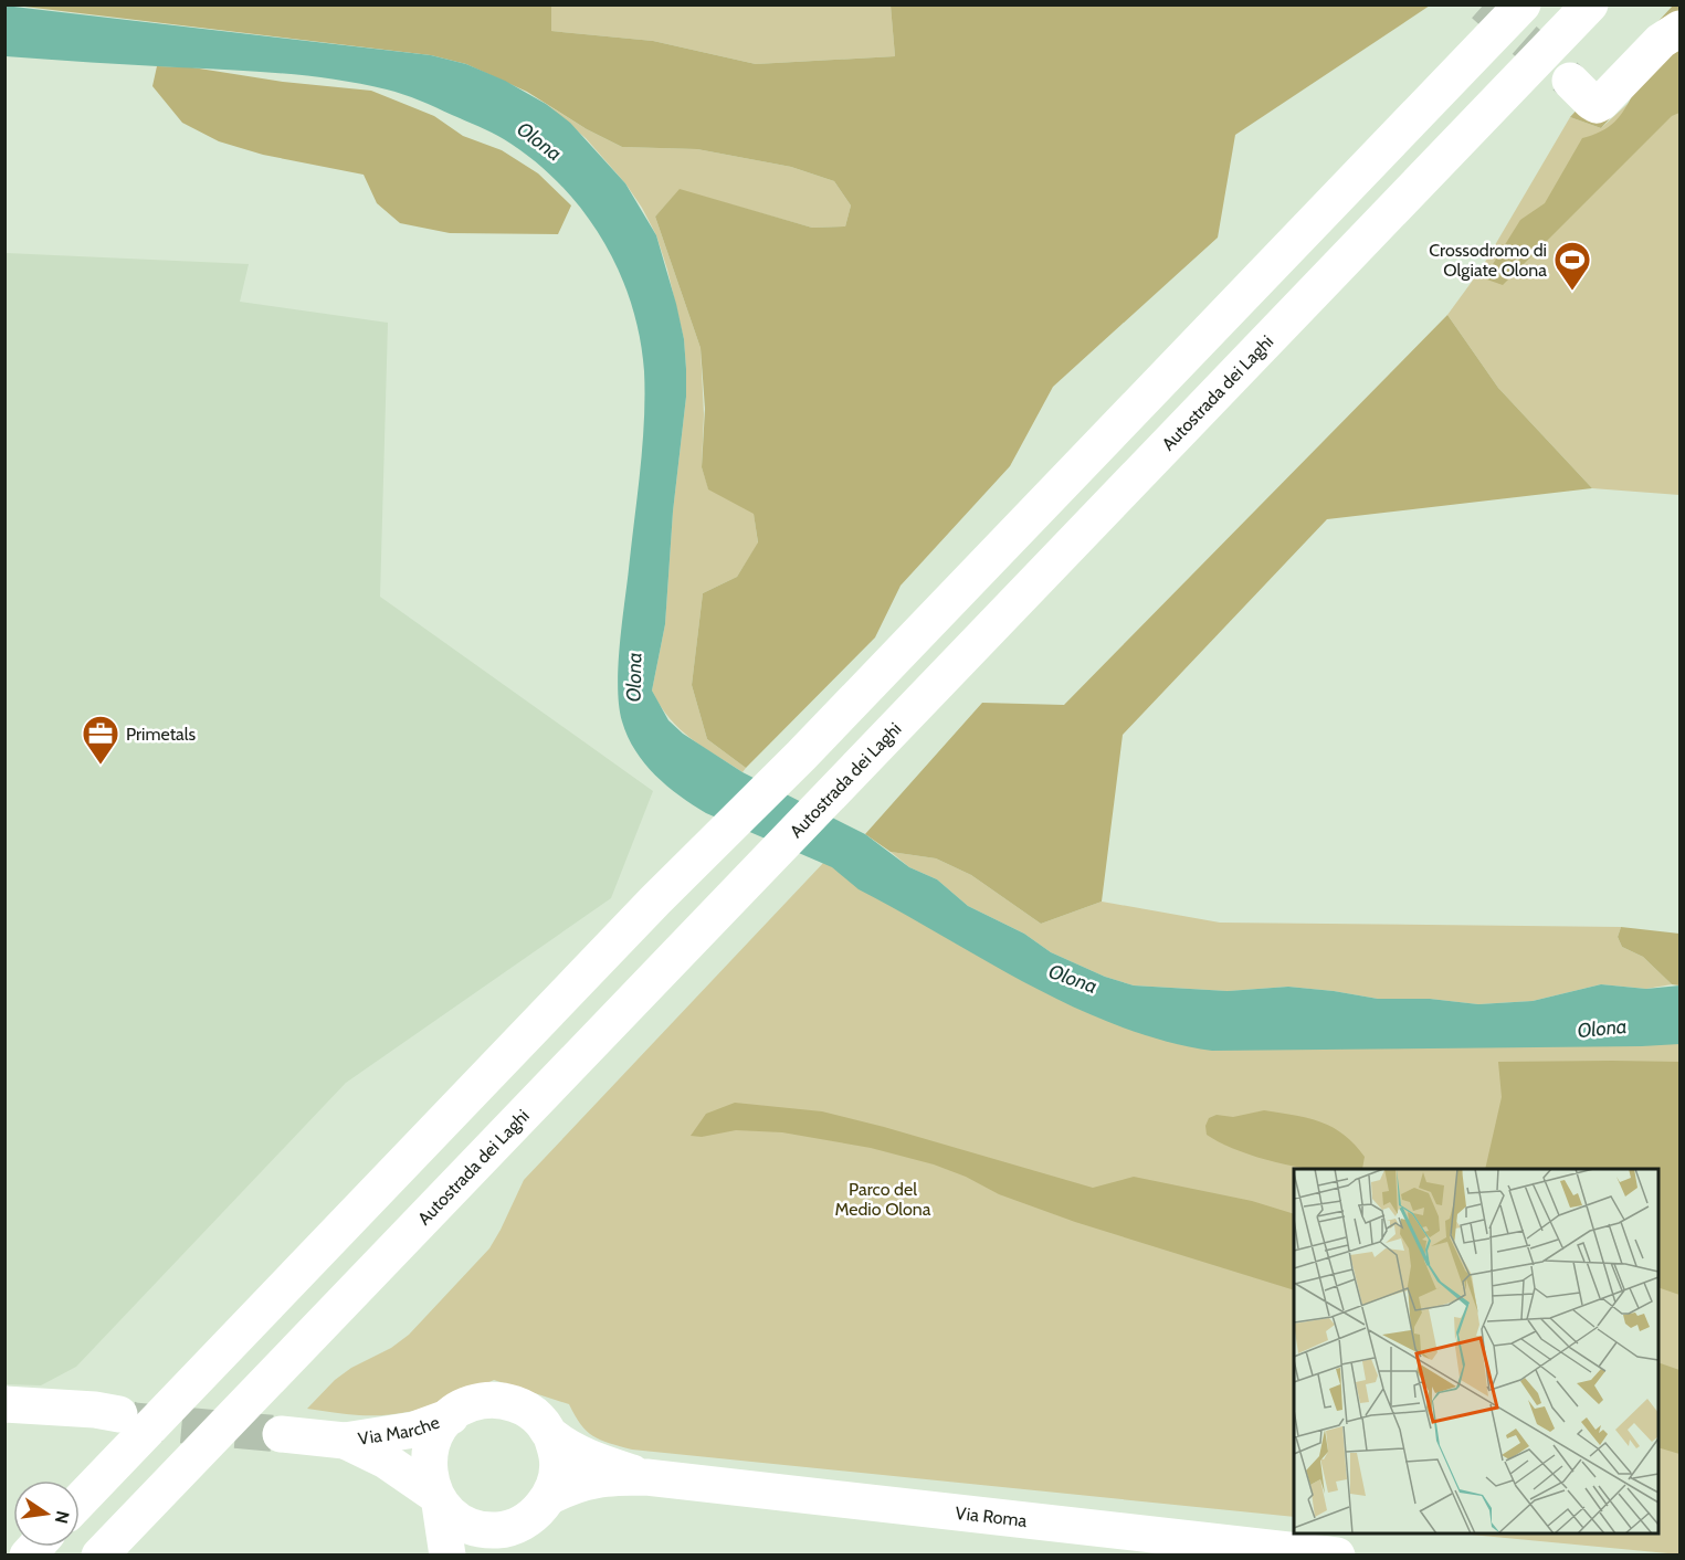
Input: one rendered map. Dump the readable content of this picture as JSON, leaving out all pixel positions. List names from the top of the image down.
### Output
{
  "streets": {
    "main road": ["Autostrada dei Laghi", "Via Marche", "Via Roma"]
  },
  "crossings": [
    ["Via Marche", "Via Roma"]
  ],
  "water": ["Olona"],
  "parks": ["Parco del Medio Olona"],
  "places": {
    "sports": ["Crossodromo di Olgiate Olona"],
    "office": ["Primetals"]
  },
  "north": "right"
}
